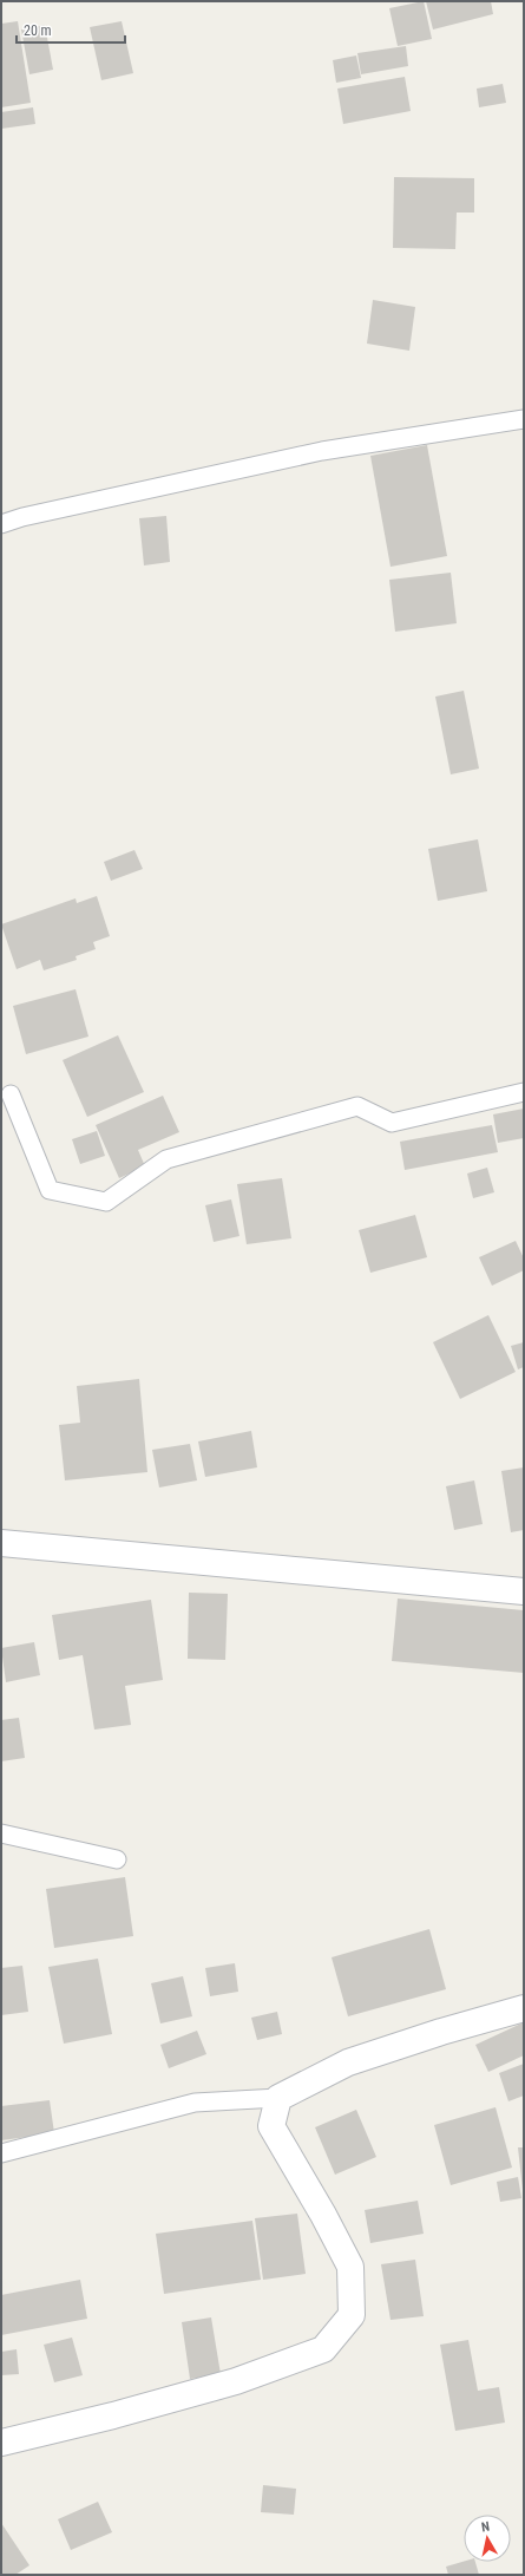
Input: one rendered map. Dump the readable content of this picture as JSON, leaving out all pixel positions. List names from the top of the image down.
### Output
{
  "scale_bar": "20 m",
  "north": "top"
}
